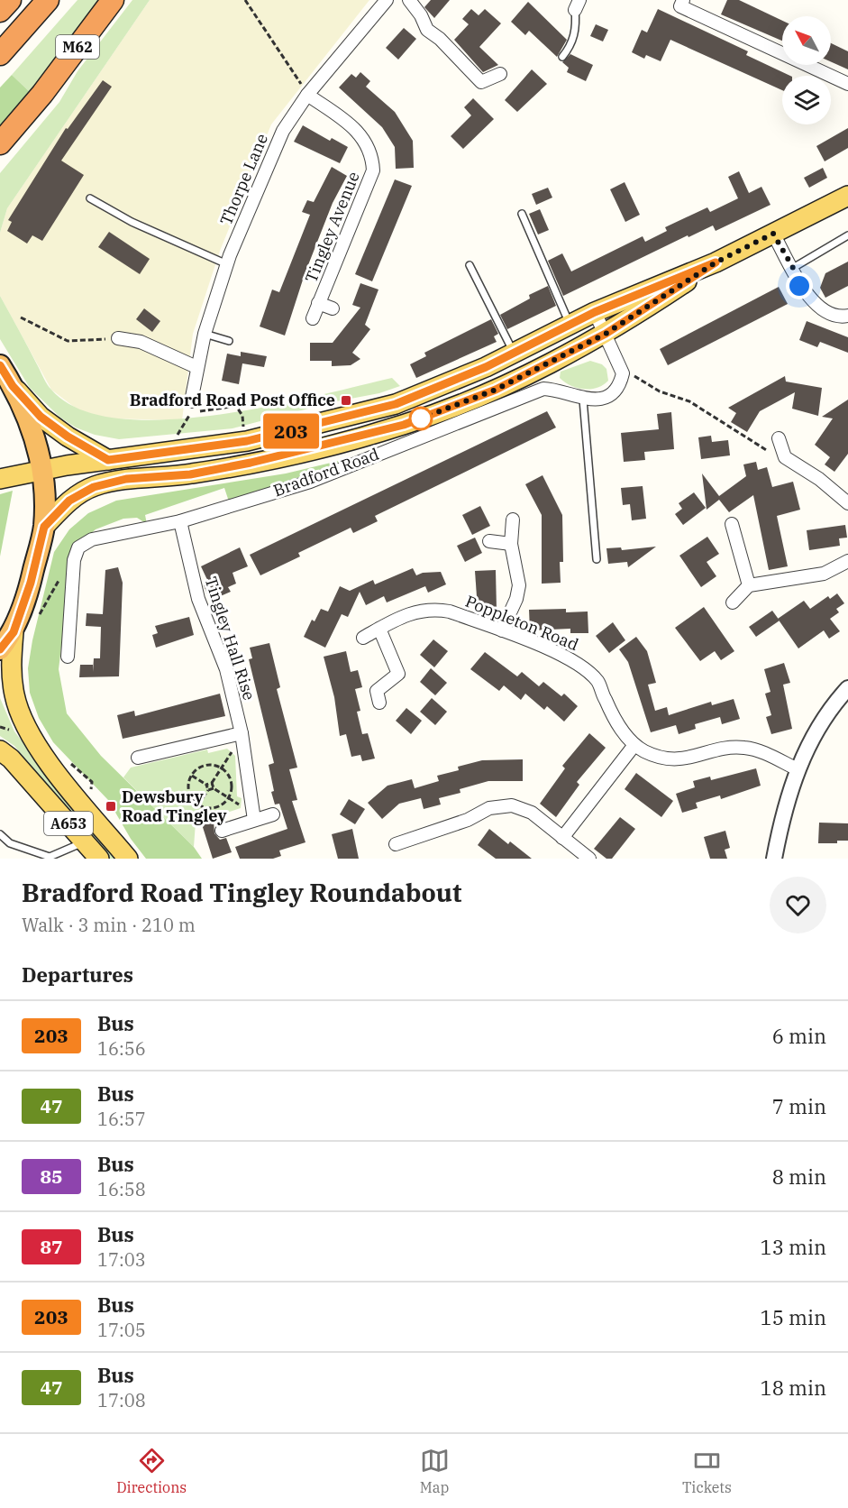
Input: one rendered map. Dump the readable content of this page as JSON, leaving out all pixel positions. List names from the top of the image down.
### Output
{
  "streets": {
    "highway": ["M62", "A653"],
    "main road": ["Bradford Road"],
    "street": [
      "Thorpe Lane",
      "Tingley Avenue",
      "Poppleton Road",
      "Tingley Hall Rise"
    ]
  },
  "crossings": [
    ["Thorpe Lane", "Tingley Avenue"],
    ["Bradford Road", "Tingley Hall Rise"],
    ["Bradford Road", "A653"]
  ],
  "places": {
    "transit": ["Bradford Road Post Office", "Dewsbury Road Tingley"]
  },
  "lines": ["bus line 203"],
  "north": "top left",
  "page": {
    "on_map": "203",
    "heading": [
      ["Bradford Road Tingley Roundabout", "Walk · 3 min · 210 m"],
      "Departures"
    ],
    "list": [
      {
        "mark": "203",
        "name": "Bus",
        "note": "16:56",
        "value": "6 min"
      },
      {
        "mark": "47",
        "name": "Bus",
        "note": "16:57",
        "value": "7 min"
      },
      {
        "mark": "85",
        "name": "Bus",
        "note": "16:58",
        "value": "8 min"
      },
      {
        "mark": "87",
        "name": "Bus",
        "note": "17:03",
        "value": "13 min"
      },
      {
        "mark": "203",
        "name": "Bus",
        "note": "17:05",
        "value": "15 min"
      },
      {
        "mark": "47",
        "name": "Bus",
        "note": "17:08",
        "value": "18 min"
      }
    ],
    "tabs": ["Directions", "Map", "Tickets"]
  }
}
